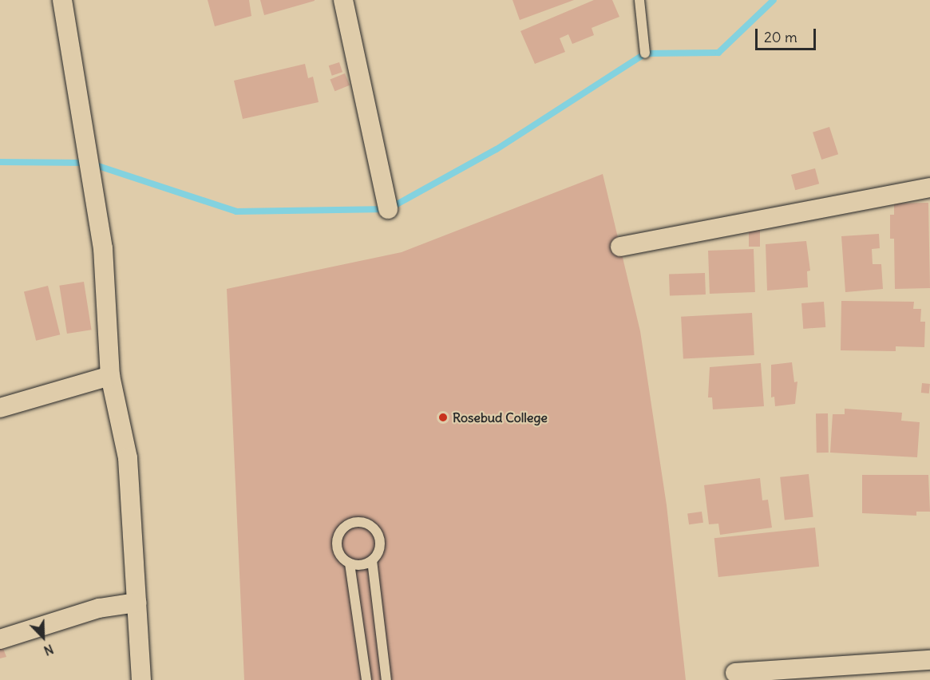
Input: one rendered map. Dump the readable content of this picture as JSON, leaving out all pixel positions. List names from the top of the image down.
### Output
{
  "places": ["Rosebud College"],
  "scale_bar": "20 m",
  "north": "bottom right"
}
